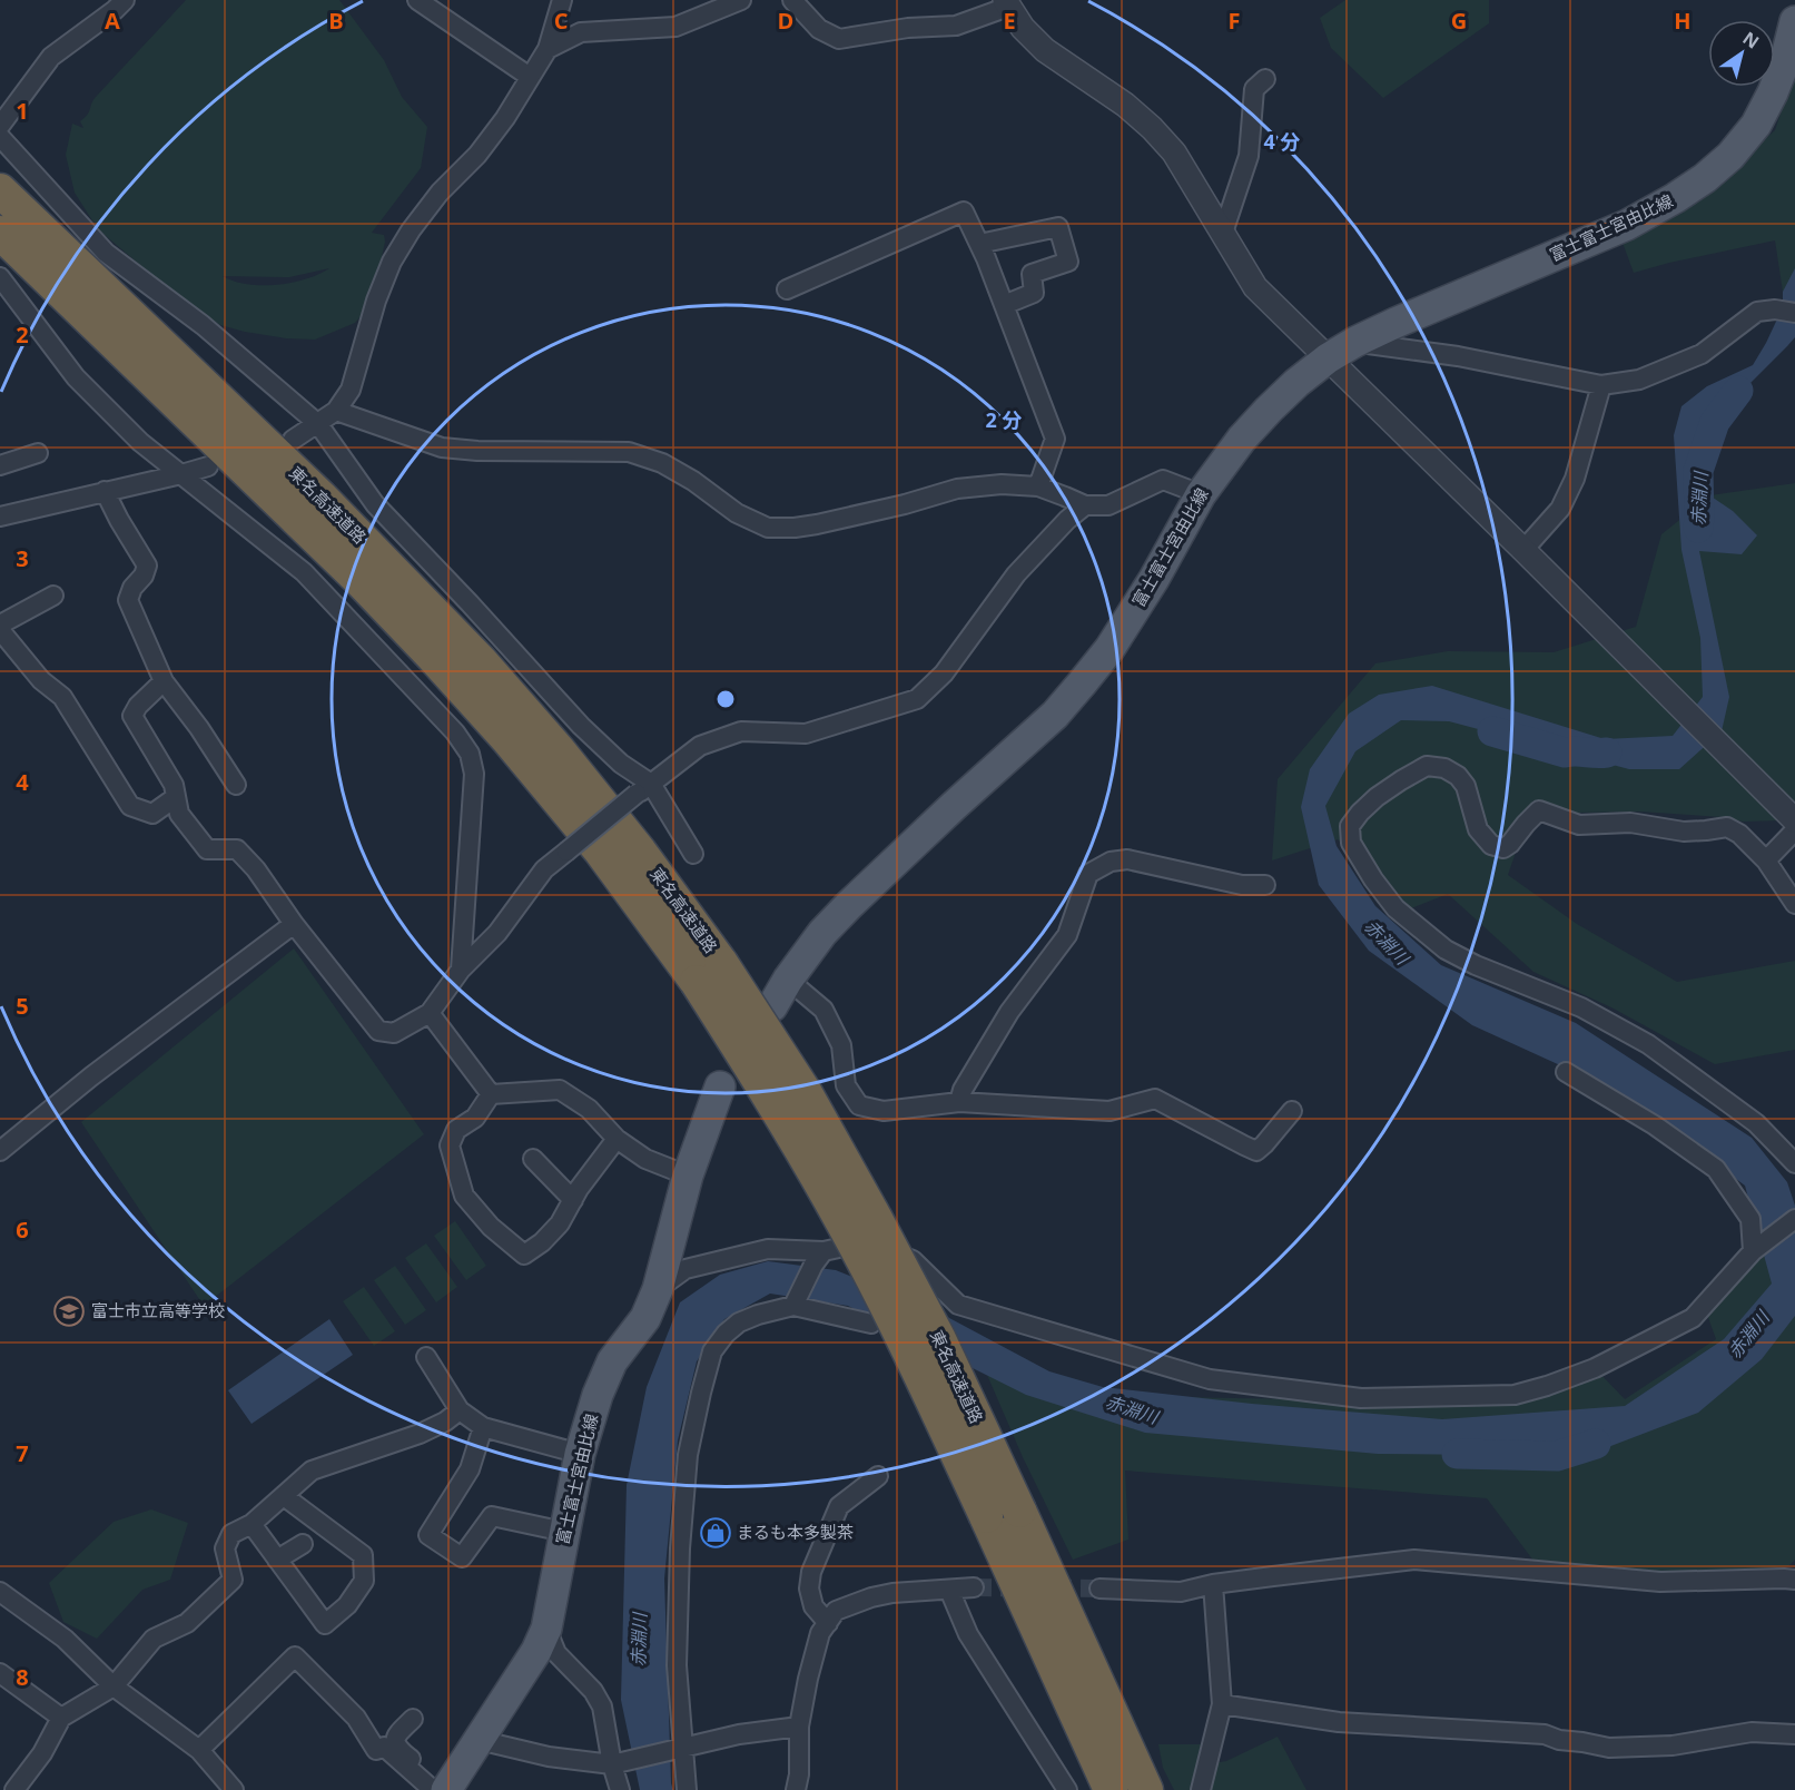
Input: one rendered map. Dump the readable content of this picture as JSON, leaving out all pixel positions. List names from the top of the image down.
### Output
{
  "streets": {
    "highway": ["東名高速道路"],
    "main road": ["富士富士宮由比線"]
  },
  "water": ["赤淵川"],
  "places": {
    "school or university": ["富士市立高等学校"],
    "shop": ["まるも本多製茶"]
  },
  "north": "top right",
  "grid": {
    "columns": [
      "A",
      "B",
      "C",
      "D",
      "E",
      "F",
      "G",
      "H"
    ],
    "rows": [
      "1",
      "2",
      "3",
      "4",
      "5",
      "6",
      "7",
      "8"
    ]
  },
  "rings": ["4 分", "2 分"]
}
